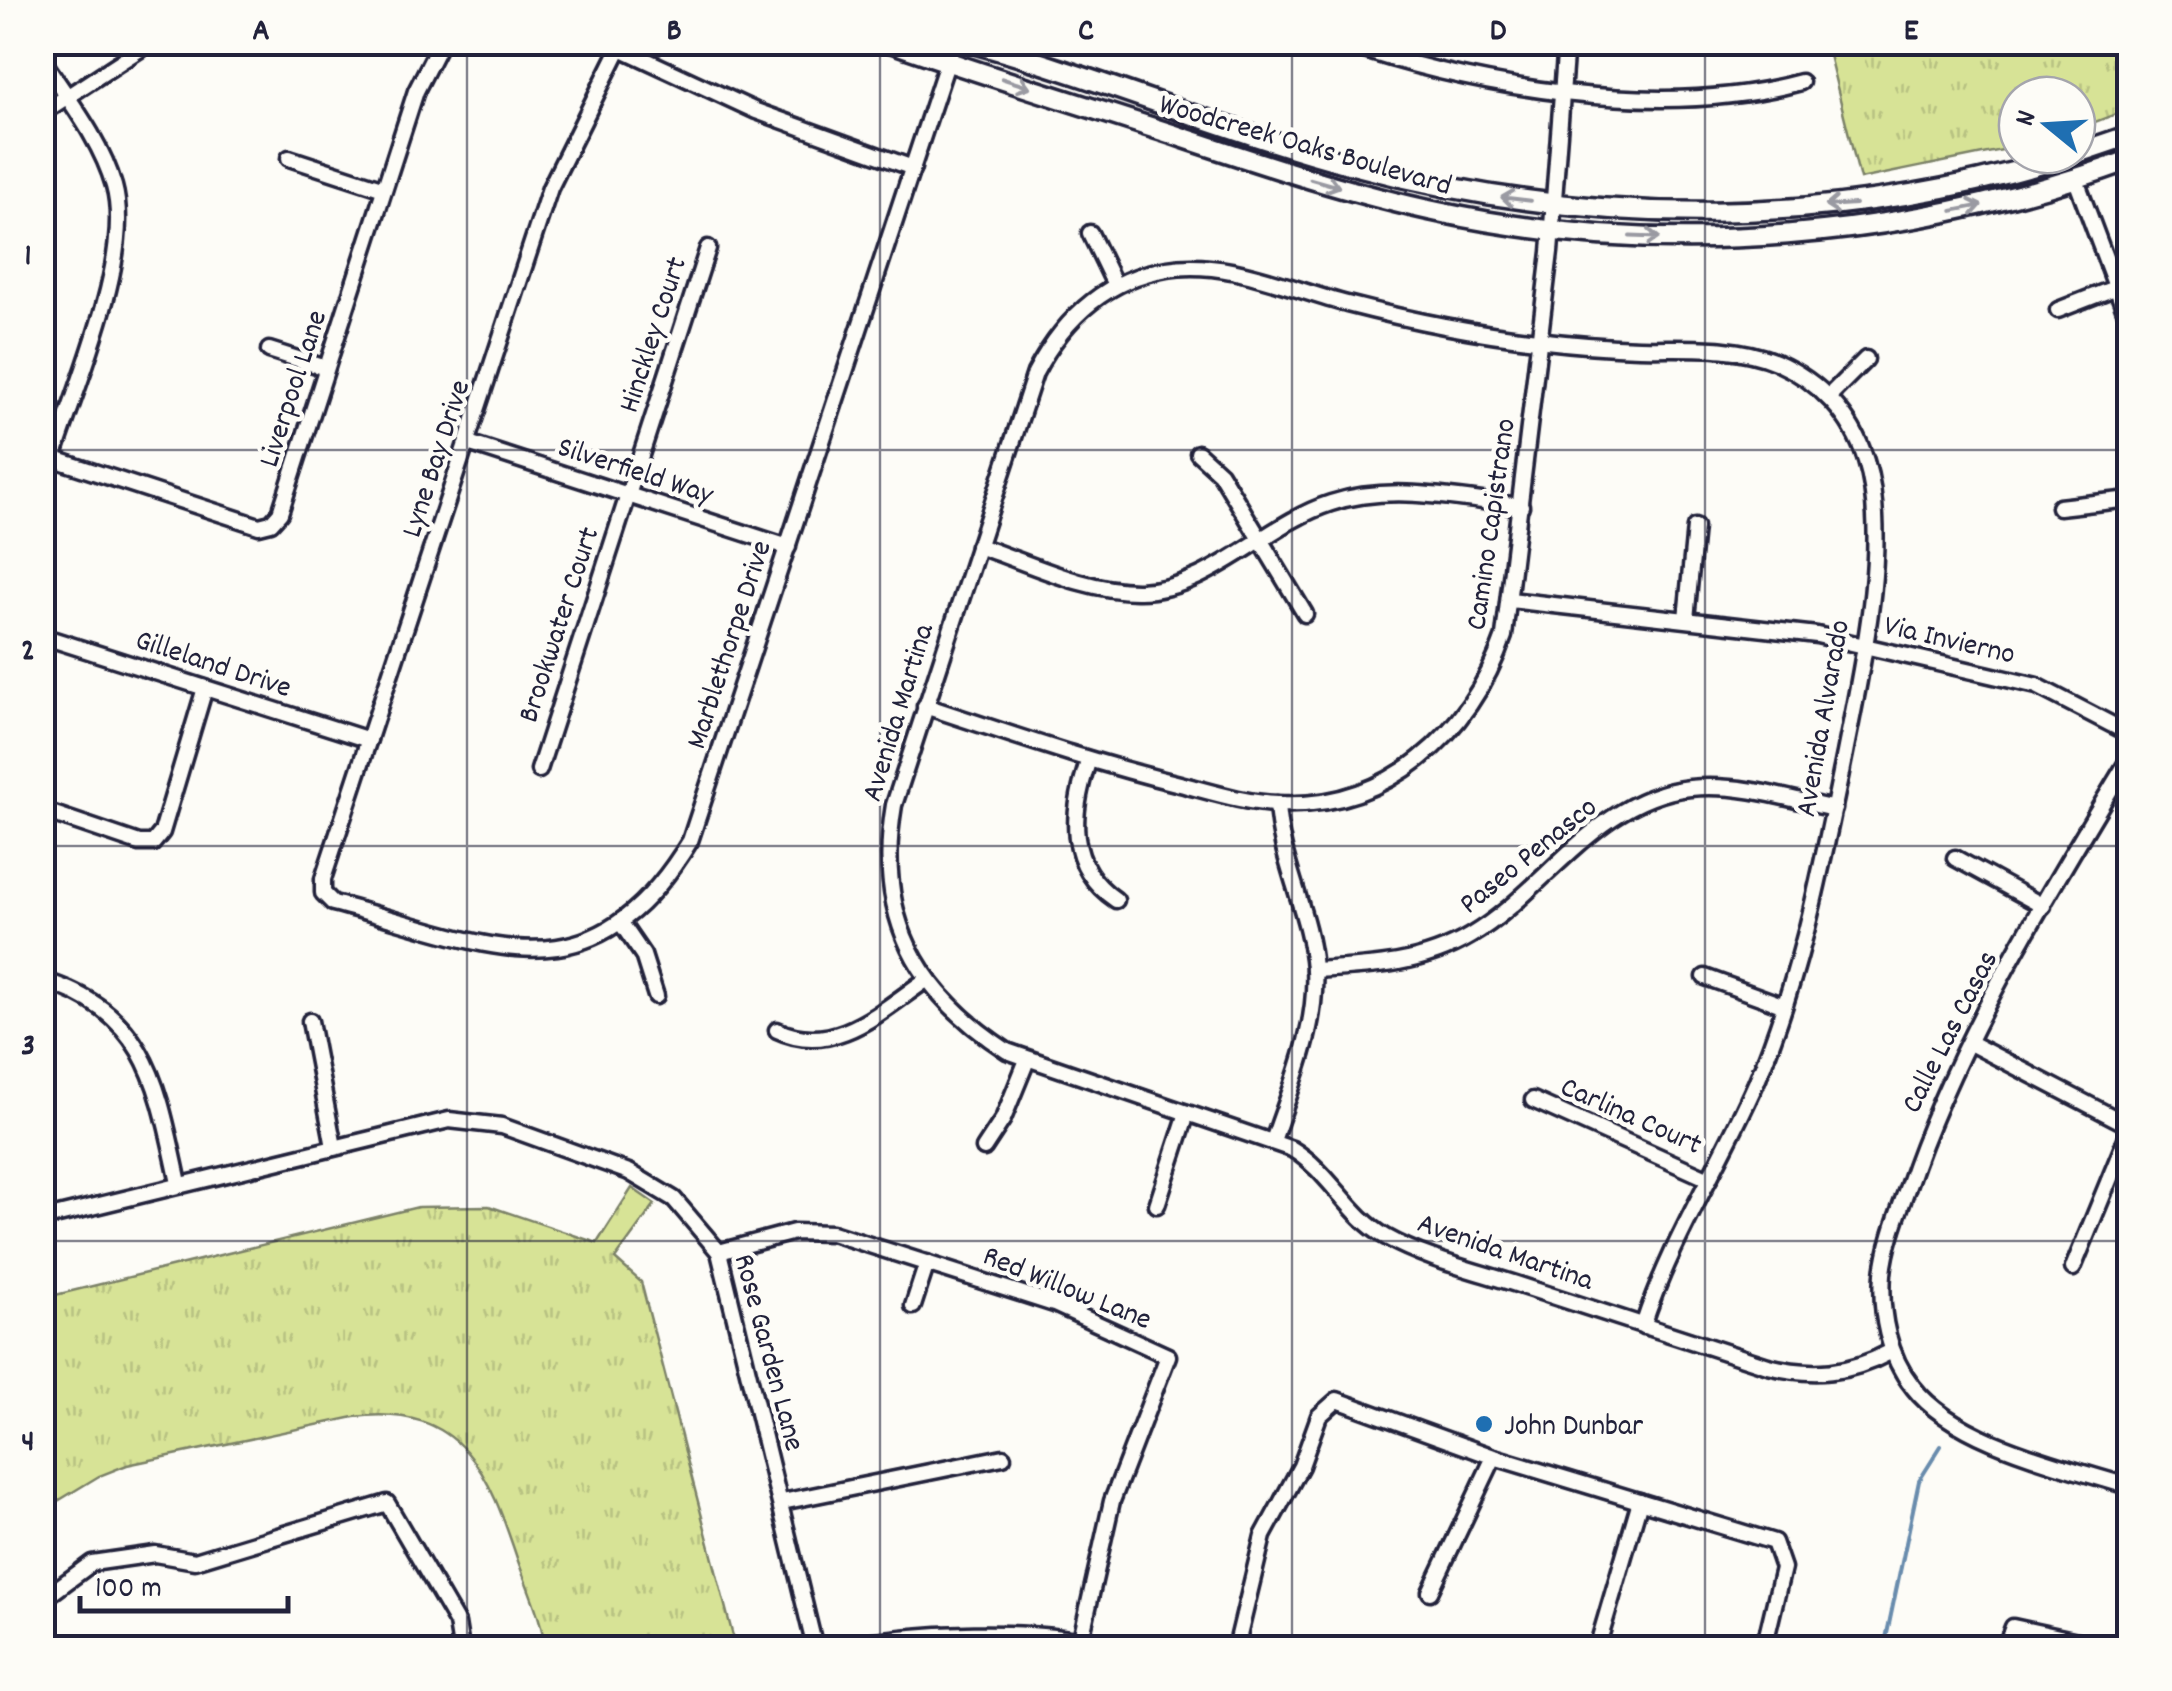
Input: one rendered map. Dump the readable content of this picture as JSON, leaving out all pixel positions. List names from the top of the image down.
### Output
{
  "streets": {
    "main road": ["Woodcreek Oaks Boulevard"],
    "street": [
      "Hinckley Court",
      "Liverpool Lane",
      "Lyne Bay Drive",
      "Silverfield Way",
      "Camino Capistrano",
      "Brookwater Court",
      "Via Invierno",
      "Marblethorpe Drive",
      "Gilleland Drive",
      "Avenida Martina",
      "Avenida Alvarado",
      "Paseo Penasco",
      "Calle Las Casas",
      "Carlina Court",
      "Red Willow Lane",
      "Rose Garden Lane"
    ]
  },
  "crossings": [
    ["Woodcreek Oaks Boulevard", "Camino Capistrano"],
    ["Woodcreek Oaks Boulevard", "Marblethorpe Drive"],
    ["Hinckley Court", "Silverfield Way"],
    ["Hinckley Court", "Brookwater Court"],
    ["Lyne Bay Drive", "Silverfield Way"],
    ["Lyne Bay Drive", "Marblethorpe Drive"],
    ["Lyne Bay Drive", "Gilleland Drive"],
    ["Silverfield Way", "Brookwater Court"],
    ["Silverfield Way", "Marblethorpe Drive"],
    ["Camino Capistrano", "Via Invierno"],
    ["Camino Capistrano", "Avenida Martina"],
    ["Camino Capistrano", "Avenida Alvarado"],
    ["Via Invierno", "Avenida Alvarado"],
    ["Avenida Martina", "Avenida Alvarado"],
    ["Avenida Martina", "Calle Las Casas"],
    ["Avenida Alvarado", "Paseo Penasco"],
    ["Avenida Alvarado", "Carlina Court"],
    ["Red Willow Lane", "Rose Garden Lane"]
  ],
  "places": ["John Dunbar"],
  "scale_bar": "100 m",
  "north": "left",
  "grid": {
    "columns": [
      "A",
      "B",
      "C",
      "D",
      "E"
    ],
    "rows": [
      "1",
      "2",
      "3",
      "4"
    ]
  }
}
